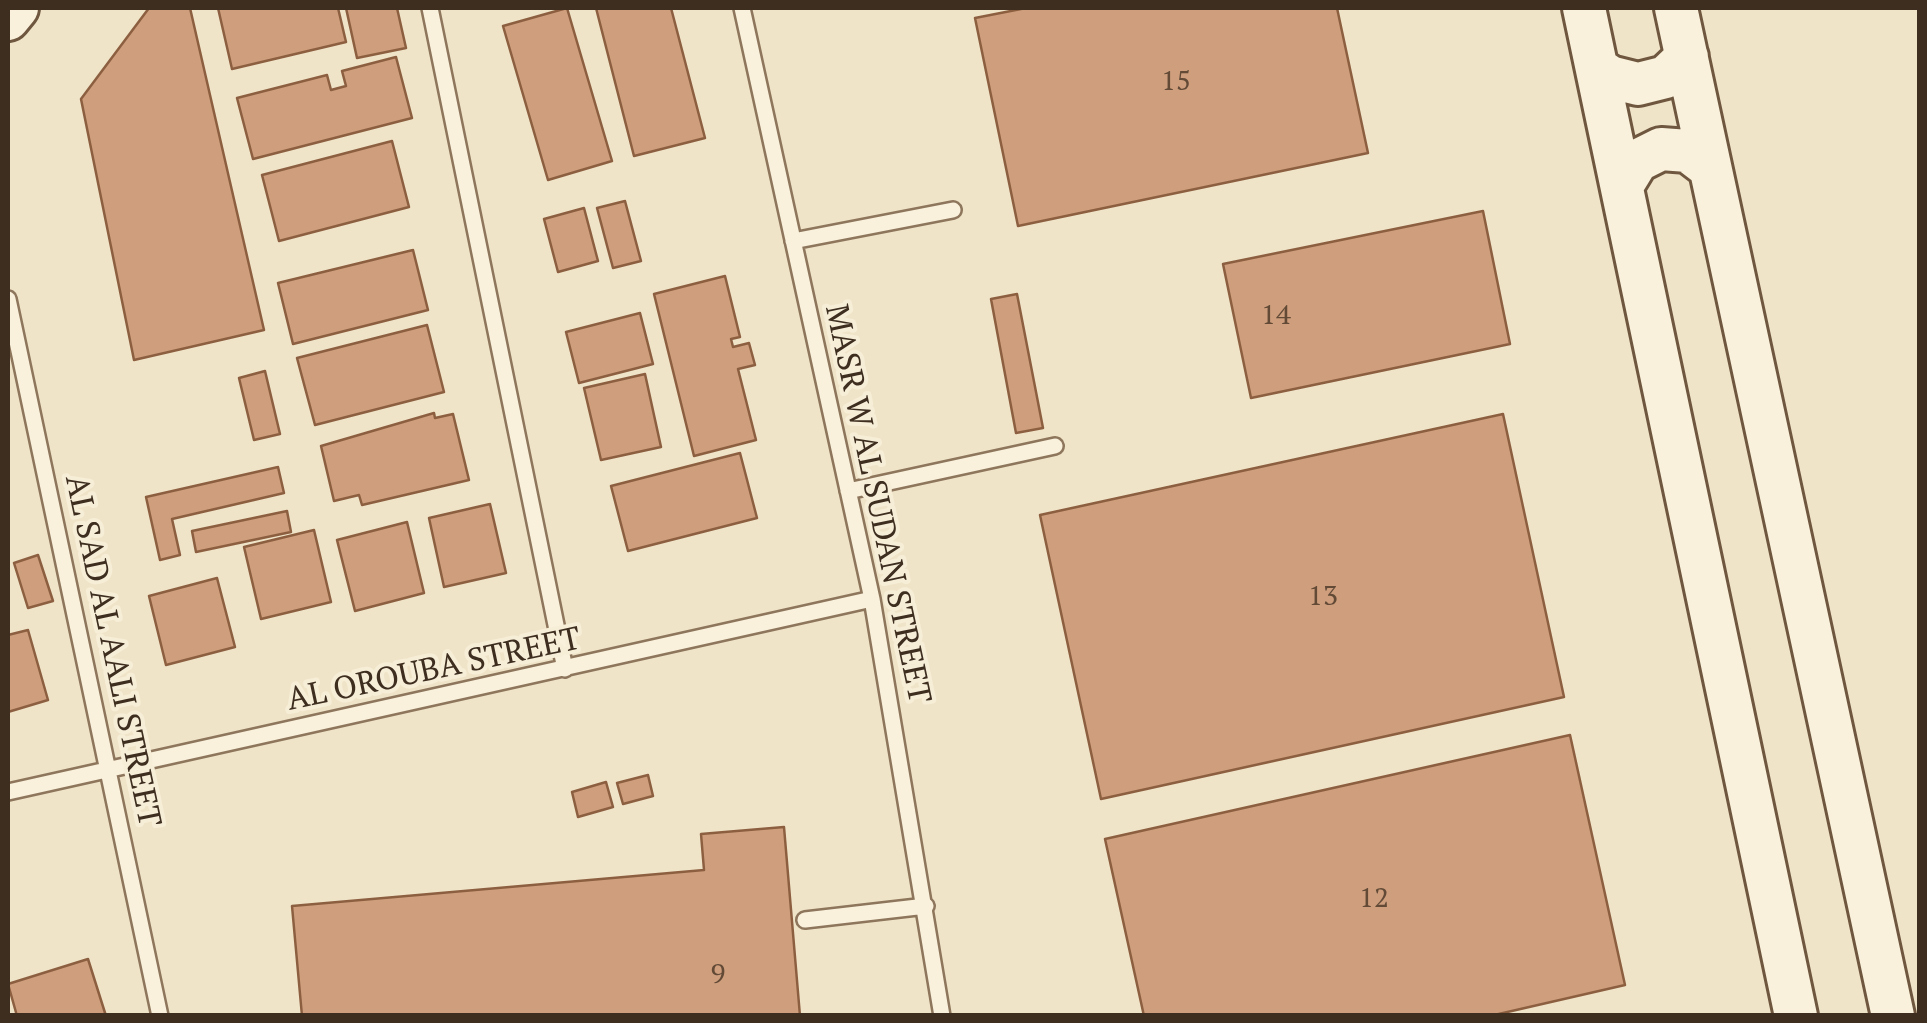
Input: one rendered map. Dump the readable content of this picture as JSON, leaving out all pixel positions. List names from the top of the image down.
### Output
{
  "streets": {
    "lane": ["MASR W AL SUDAN STREET", "AL SAD AL AALI STREET", "AL OROUBA STREET"]
  },
  "crossings": [
    ["MASR W AL SUDAN STREET", "AL OROUBA STREET"],
    ["AL SAD AL AALI STREET", "AL OROUBA STREET"]
  ],
  "house_numbers": [
    "15",
    "14",
    "13",
    "12",
    "9"
  ]
}
